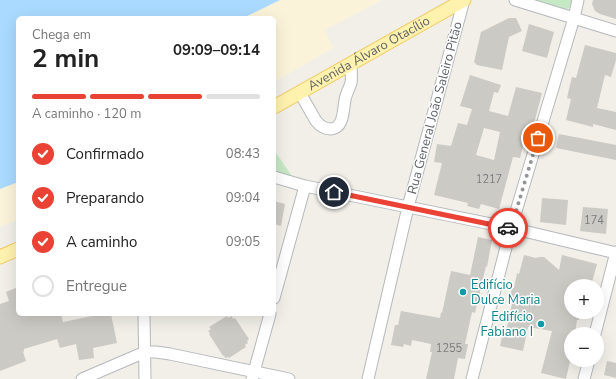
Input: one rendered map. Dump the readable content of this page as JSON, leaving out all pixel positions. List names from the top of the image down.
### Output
{
  "streets": {
    "main road": ["Avenida Álvaro Otacílio"],
    "street": ["Rua General João Saleiro Pitão"]
  },
  "crossings": [
    ["Avenida Álvaro Otacílio", "Rua General João Saleiro Pitão"]
  ],
  "places": ["Edifício Dulce Maria", "Edifício Fabiano I"],
  "house_numbers": ["1217", "174", "1255"],
  "page": {
    "heading": ["2 min", "Chega em", "09:09–09:14"],
    "bar": "A caminho · 120 m",
    "list": [
      ["Confirmado", "08:43"],
      ["Preparando", "09:04"],
      ["A caminho", "09:05"],
      "Entregue"
    ],
    "map_buttons": ["+", "−"]
  }
}
